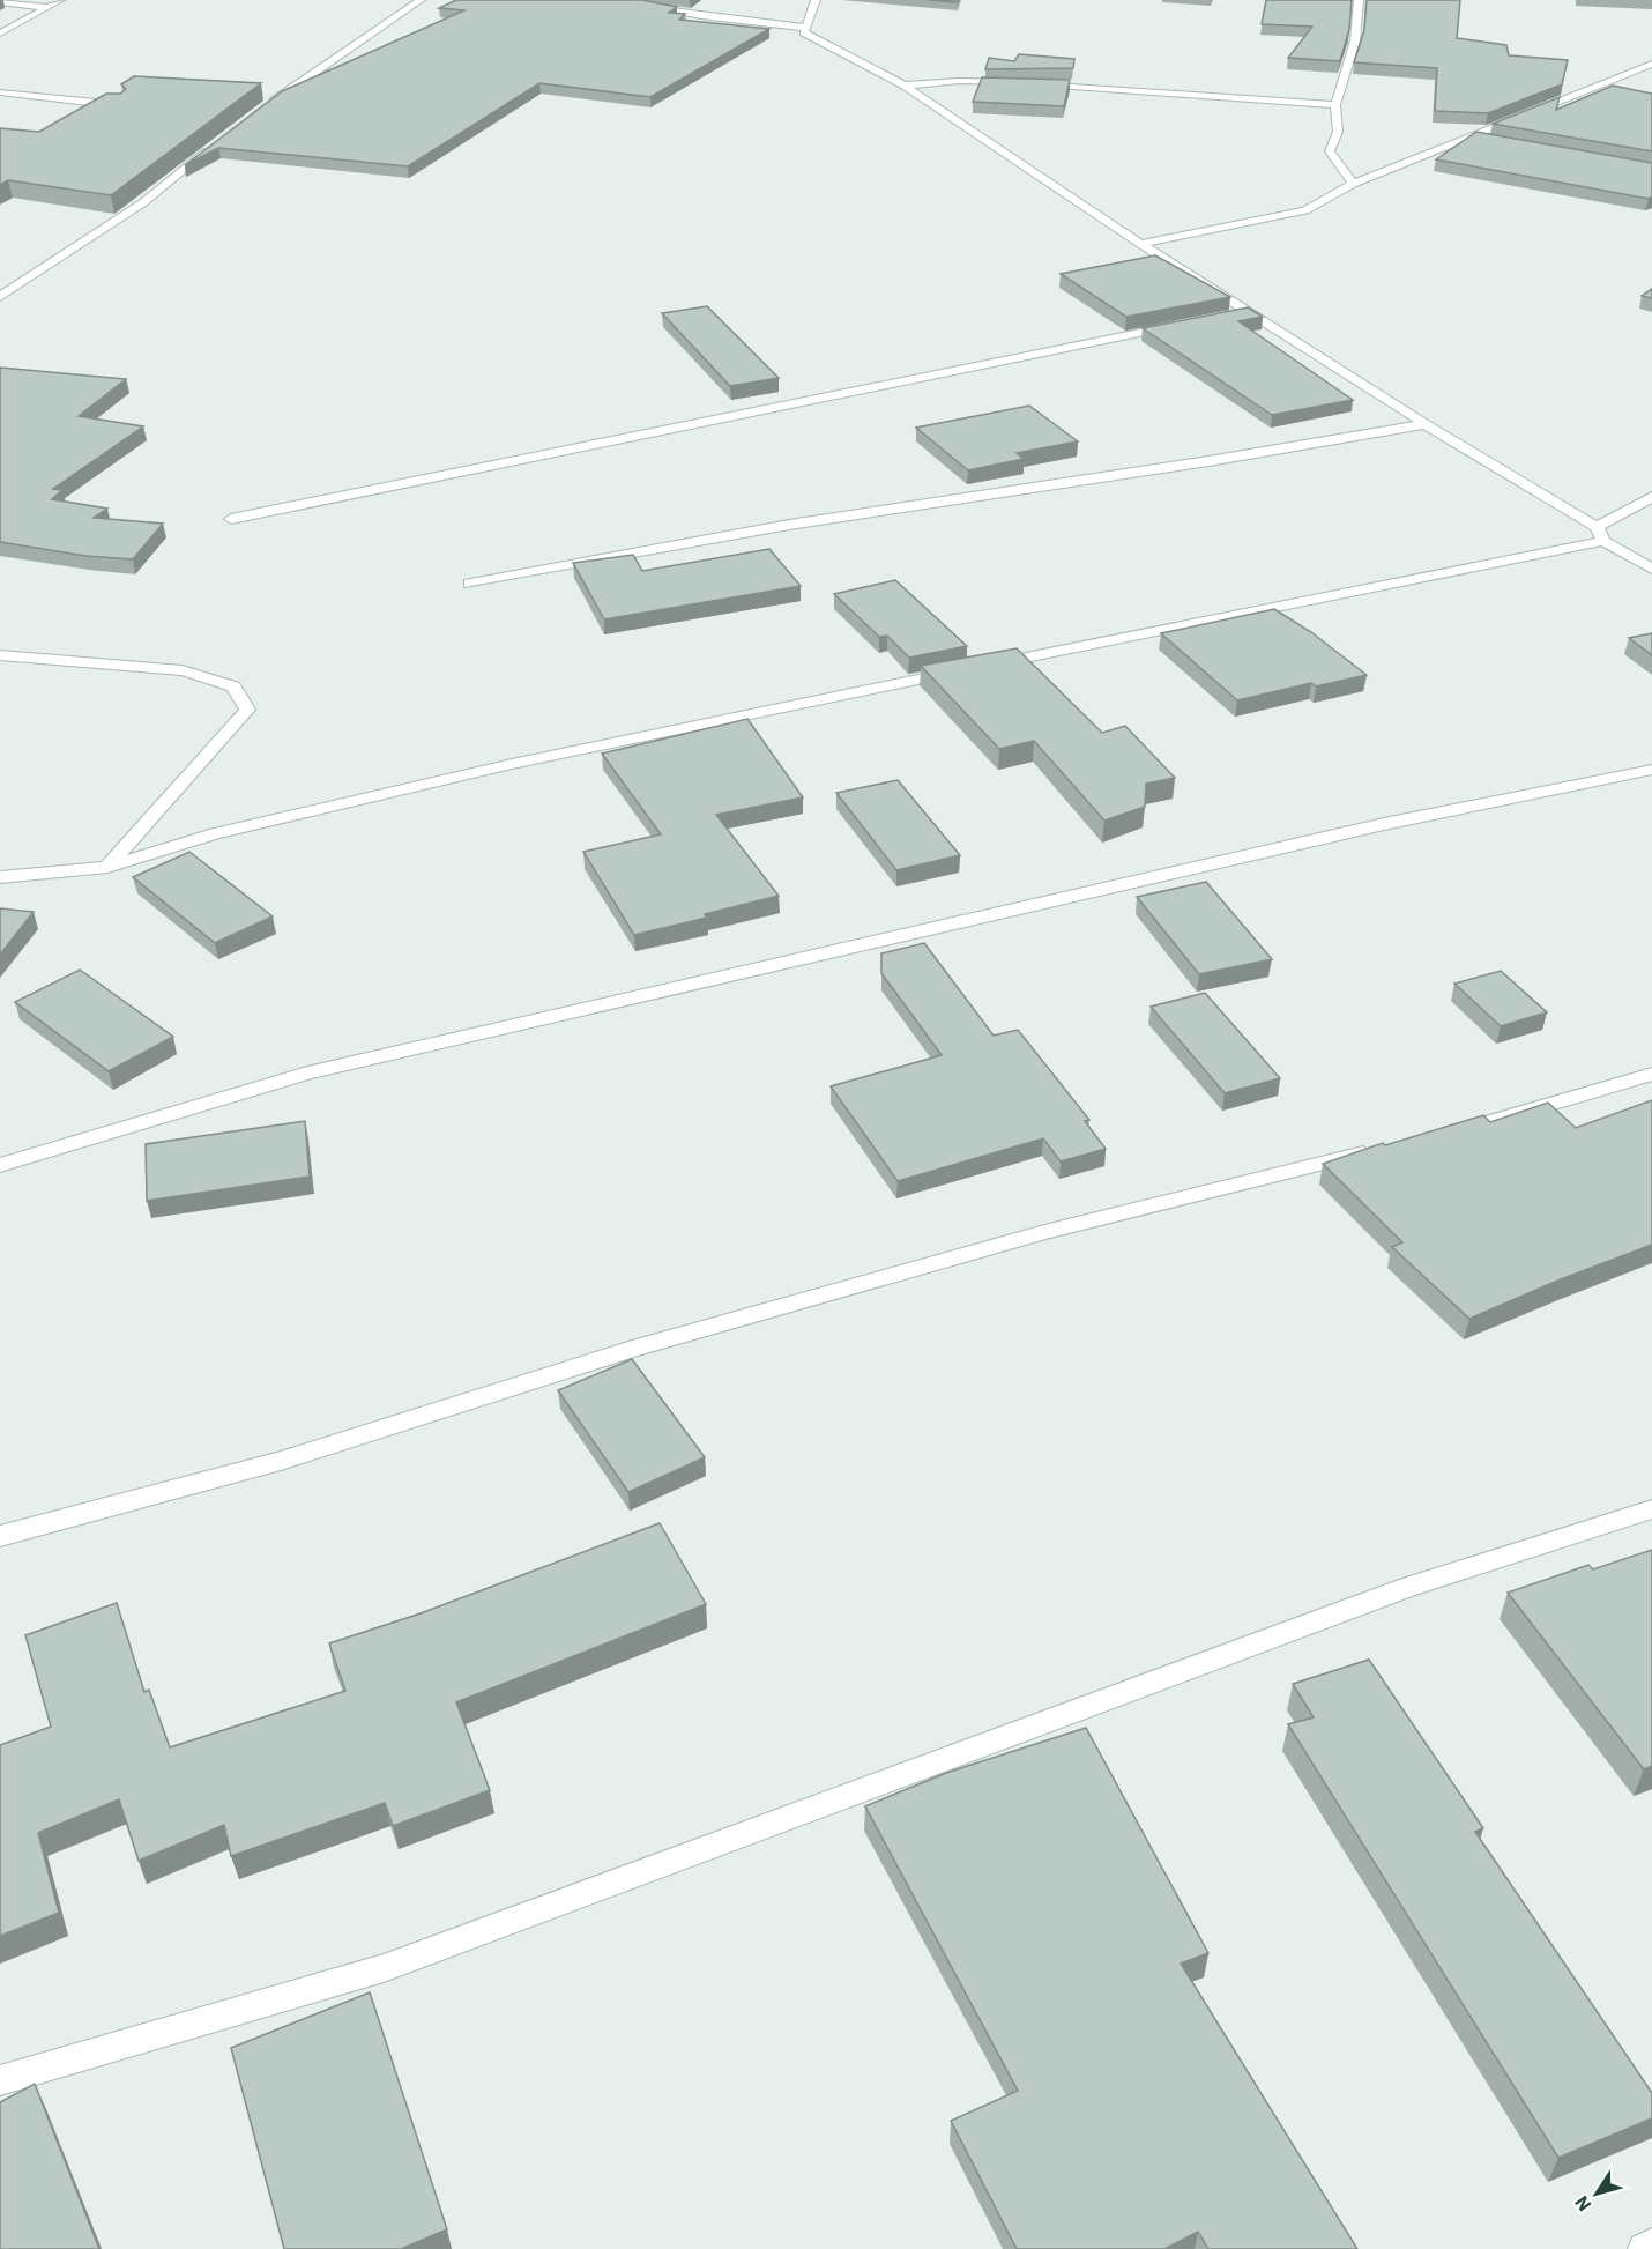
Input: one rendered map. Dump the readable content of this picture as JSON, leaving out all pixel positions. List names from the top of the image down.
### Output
{
  "north": "bottom left"
}
